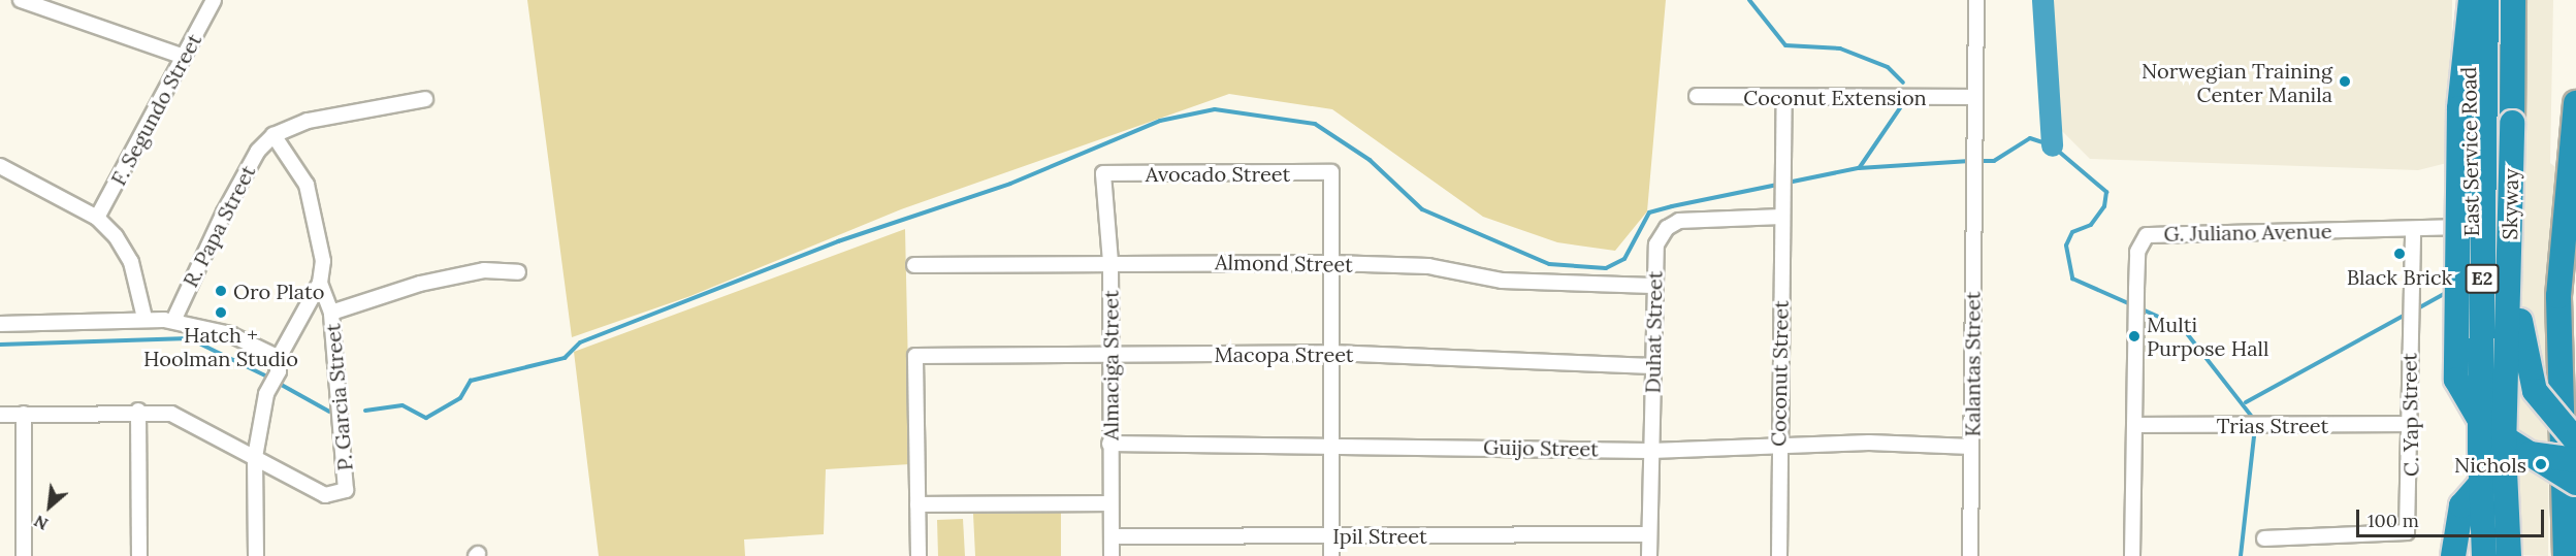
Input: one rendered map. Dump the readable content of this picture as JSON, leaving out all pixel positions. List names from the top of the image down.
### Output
{
  "streets": {
    "highway": ["Skyway", "E2"],
    "main road": ["East Service Road"],
    "street": [
      "Coconut Extension",
      "F. Segundo Street",
      "Avocado Street",
      "R. Papa Street",
      "G. Juliano Avenue",
      "Almond Street",
      "Duhat Street",
      "Macopa Street",
      "Kalantas Street",
      "Almaciga Street",
      "Coconut Street",
      "P. Garcia Street",
      "C. Yap Street",
      "Trias Street",
      "Guijo Street",
      "Ipil Street"
    ]
  },
  "crossings": [
    ["Coconut Extension", "Kalantas Street"],
    ["Coconut Extension", "Coconut Street"],
    ["East Service Road", "Skyway"],
    ["East Service Road", "G. Juliano Avenue"],
    ["Avocado Street", "Almond Street"],
    ["Avocado Street", "Almaciga Street"],
    ["R. Papa Street", "P. Garcia Street"],
    ["G. Juliano Avenue", "C. Yap Street"],
    ["G. Juliano Avenue", "Trias Street"],
    ["Almond Street", "Duhat Street"],
    ["Almond Street", "Almaciga Street"],
    ["Duhat Street", "Macopa Street"],
    ["Duhat Street", "Coconut Street"],
    ["Duhat Street", "Guijo Street"],
    ["Duhat Street", "Ipil Street"],
    ["Macopa Street", "Almaciga Street"],
    ["Kalantas Street", "Guijo Street"],
    ["Almaciga Street", "Guijo Street"],
    ["Almaciga Street", "Ipil Street"],
    ["Coconut Street", "Guijo Street"],
    ["C. Yap Street", "Trias Street"]
  ],
  "places": [
    "Norwegian Training Center Manila",
    "Black Brick",
    "Oro Plato",
    "Hatch + Hoolman Studio",
    "Multi Purpose Hall",
    "Nichols"
  ],
  "scale_bar": "100 m",
  "north": "bottom left"
}
